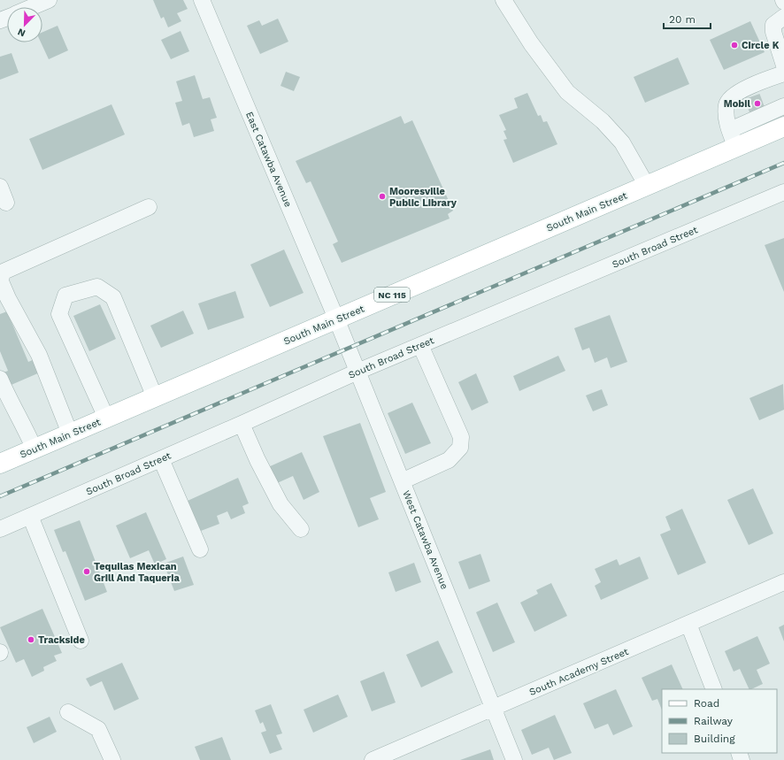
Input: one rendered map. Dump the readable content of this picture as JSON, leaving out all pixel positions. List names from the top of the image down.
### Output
{
  "streets": {
    "main road": ["South Main Street", "NC 115"],
    "street": [
      "East Catawba Avenue",
      "South Broad Street",
      "West Catawba Avenue",
      "South Academy Street"
    ]
  },
  "crossings": [
    ["East Catawba Avenue", "South Main Street"],
    ["East Catawba Avenue", "West Catawba Avenue"],
    ["South Main Street", "West Catawba Avenue"],
    ["South Broad Street", "West Catawba Avenue"],
    ["West Catawba Avenue", "South Academy Street"]
  ],
  "places": [
    "Circle K",
    "Mobil",
    "Mooresville Public Library",
    "Tequilas Mexican Grill And Taqueria",
    "Trackside"
  ],
  "legend": ["Road", "Railway", "Building"],
  "scale_bar": "20 m",
  "north": "bottom left"
}
